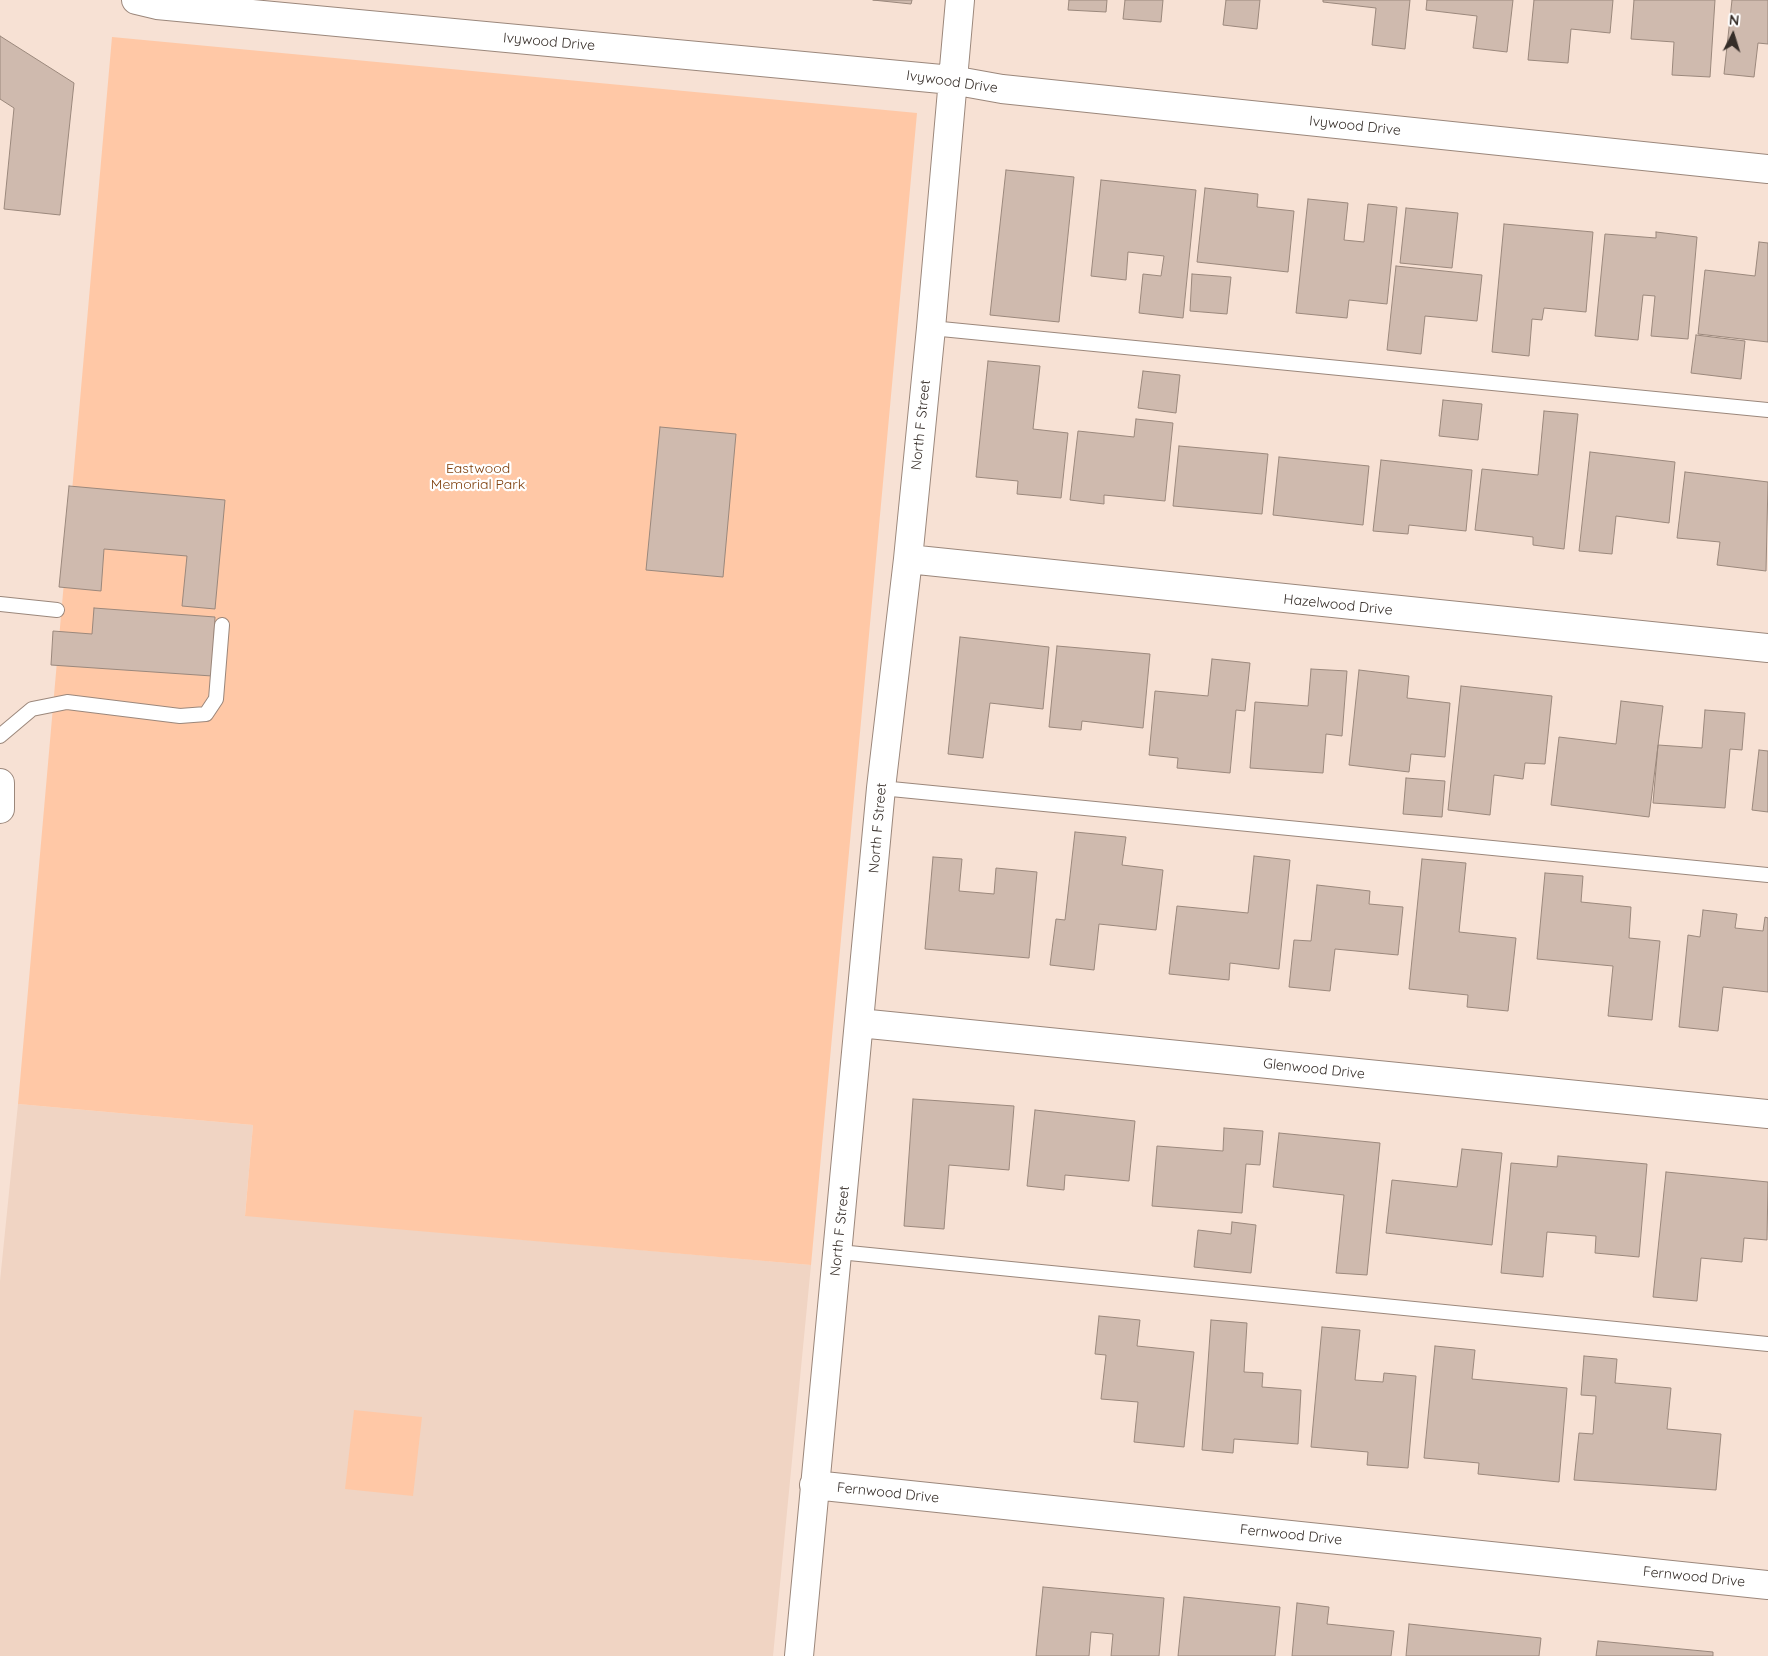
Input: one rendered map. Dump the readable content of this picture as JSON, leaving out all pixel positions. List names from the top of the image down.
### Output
{
  "streets": {
    "street": [
      "Ivywood Drive",
      "North F Street",
      "Hazelwood Drive",
      "Glenwood Drive",
      "Fernwood Drive"
    ]
  },
  "crossings": [
    ["Ivywood Drive", "North F Street"],
    ["North F Street", "Hazelwood Drive"],
    ["North F Street", "Glenwood Drive"],
    ["North F Street", "Fernwood Drive"]
  ],
  "parks": ["Eastwood Memorial Park"],
  "north": "top"
}
